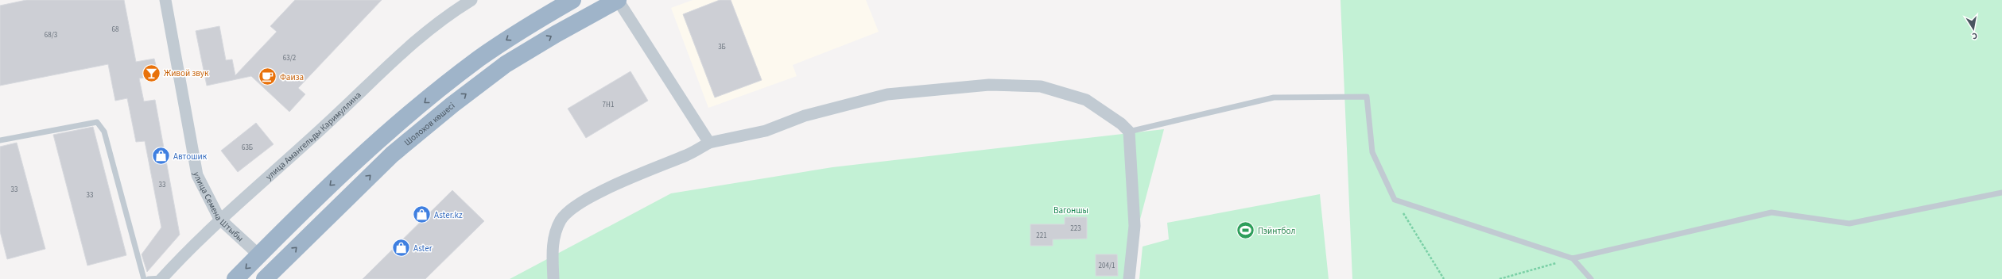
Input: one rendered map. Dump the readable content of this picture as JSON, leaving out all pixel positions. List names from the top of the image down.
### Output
{
  "streets": {
    "highway": ["Шолохов көшесі"],
    "street": ["улица Амангельды Каримуллина", "улица Семена Штыбы"]
  },
  "crossings": [
    ["улица Амангельды Каримуллина", "улица Семена Штыбы"]
  ],
  "parks": ["Вагоншы"],
  "places": {
    "bar": ["Живой звук"],
    "cafe": ["Фаиза"],
    "shop": ["Автошик", "Aster.kz", "Aster"],
    "sports": ["Пэйнтбол"]
  },
  "house_numbers": [
    "68",
    "68/3",
    "3Б",
    "63/2",
    "7Н1",
    "63Б",
    "33",
    "33",
    "33",
    "223",
    "221",
    "204/1"
  ],
  "north": "bottom"
}
